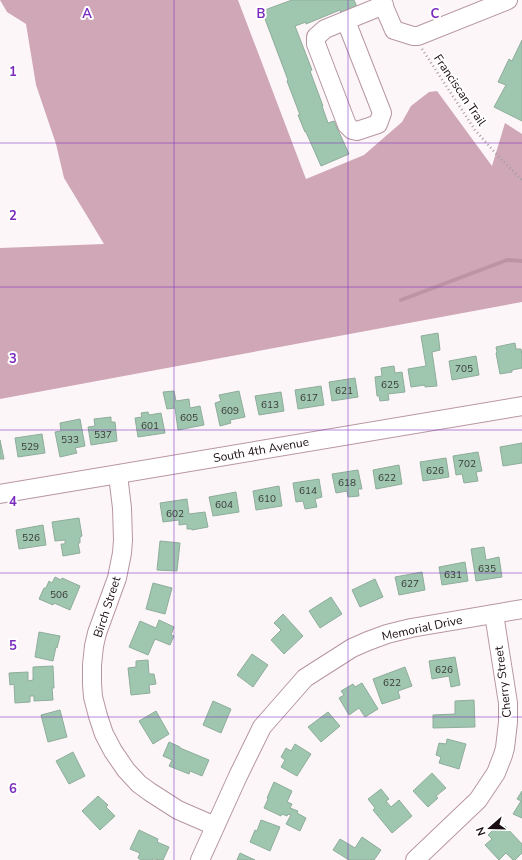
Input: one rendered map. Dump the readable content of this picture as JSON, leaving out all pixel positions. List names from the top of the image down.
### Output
{
  "streets": {
    "street": [
      "South 4th Avenue",
      "Birch Street",
      "Memorial Drive",
      "Cherry Street"
    ],
    "path": ["Franciscan Trail"]
  },
  "crossings": [
    ["South 4th Avenue", "Birch Street"],
    ["Birch Street", "Memorial Drive"],
    ["Memorial Drive", "Cherry Street"]
  ],
  "house_numbers": [
    "705",
    "625",
    "621",
    "617",
    "613",
    "609",
    "605",
    "601",
    "537",
    "533",
    "529",
    "702",
    "626",
    "622",
    "618",
    "614",
    "610",
    "604",
    "602",
    "526",
    "635",
    "631",
    "627",
    "506",
    "626",
    "622"
  ],
  "north": "left",
  "grid": {
    "columns": ["A", "B", "C"],
    "rows": [
      "1",
      "2",
      "3",
      "4",
      "5",
      "6"
    ]
  }
}
